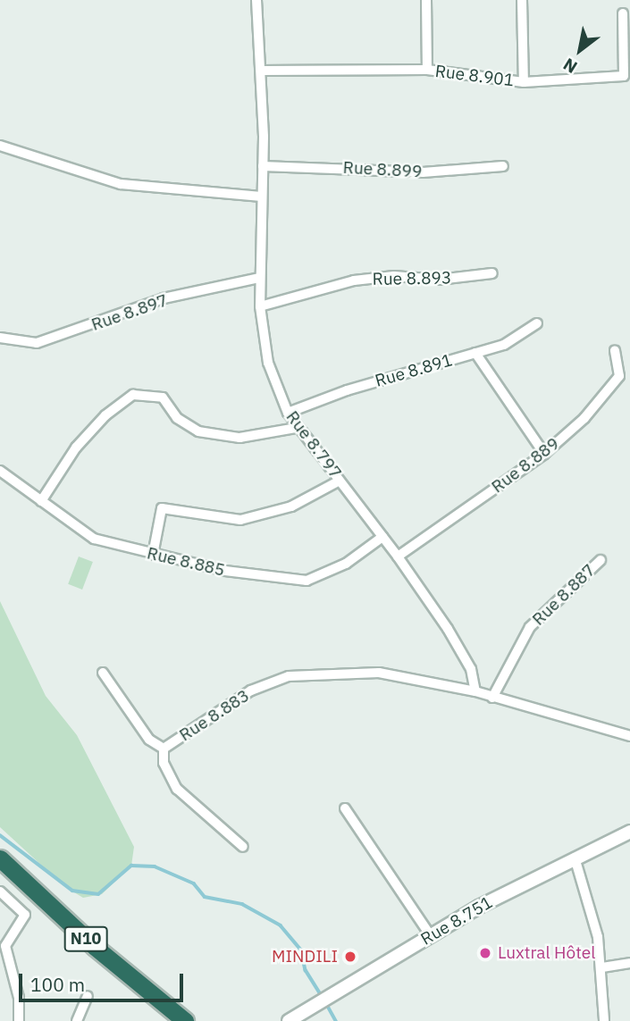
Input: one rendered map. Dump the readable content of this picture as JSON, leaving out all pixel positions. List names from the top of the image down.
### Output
{
  "streets": {
    "highway": ["N10"],
    "main road": ["Rue 8.751"],
    "street": [
      "Rue 8.901",
      "Rue 8.899",
      "Rue 8.893",
      "Rue 8.897",
      "Rue 8.891",
      "Rue 8.797",
      "Rue 8.889",
      "Rue 8.885",
      "Rue 8.887",
      "Rue 8.883"
    ]
  },
  "crossings": [
    ["Rue 8.901", "Rue 8.797"],
    ["Rue 8.899", "Rue 8.797"],
    ["Rue 8.893", "Rue 8.797"],
    ["Rue 8.897", "Rue 8.797"],
    ["Rue 8.891", "Rue 8.797"],
    ["Rue 8.797", "Rue 8.889"],
    ["Rue 8.797", "Rue 8.885"],
    ["Rue 8.797", "Rue 8.883"]
  ],
  "places": ["Luxtral Hôtel", "MINDILI"],
  "scale_bar": "100 m",
  "north": "bottom left"
}
